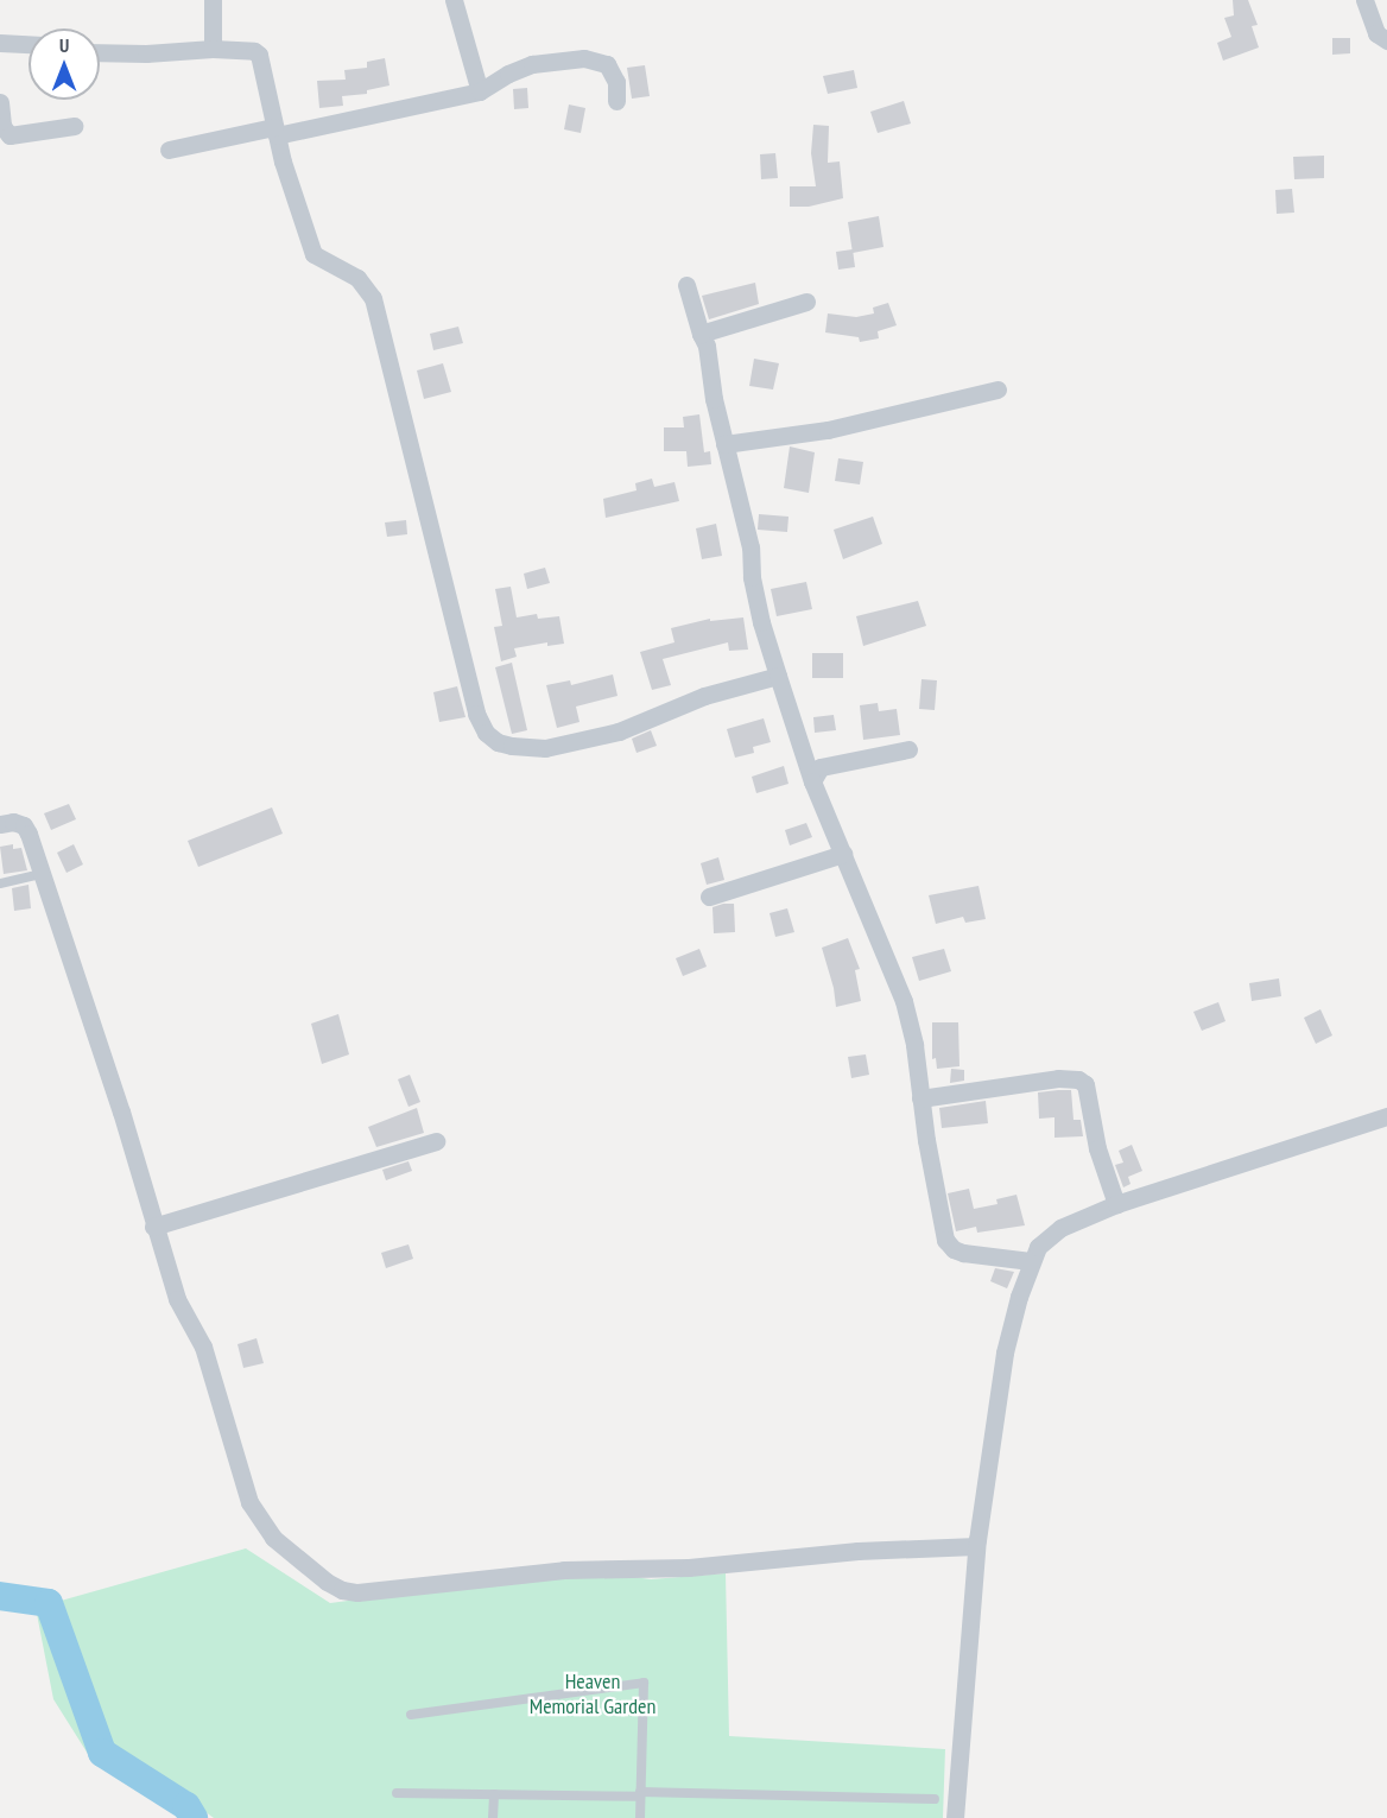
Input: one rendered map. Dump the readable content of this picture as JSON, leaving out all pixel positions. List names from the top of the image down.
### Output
{
  "parks": ["Heaven Memorial Garden"],
  "north": "top"
}
